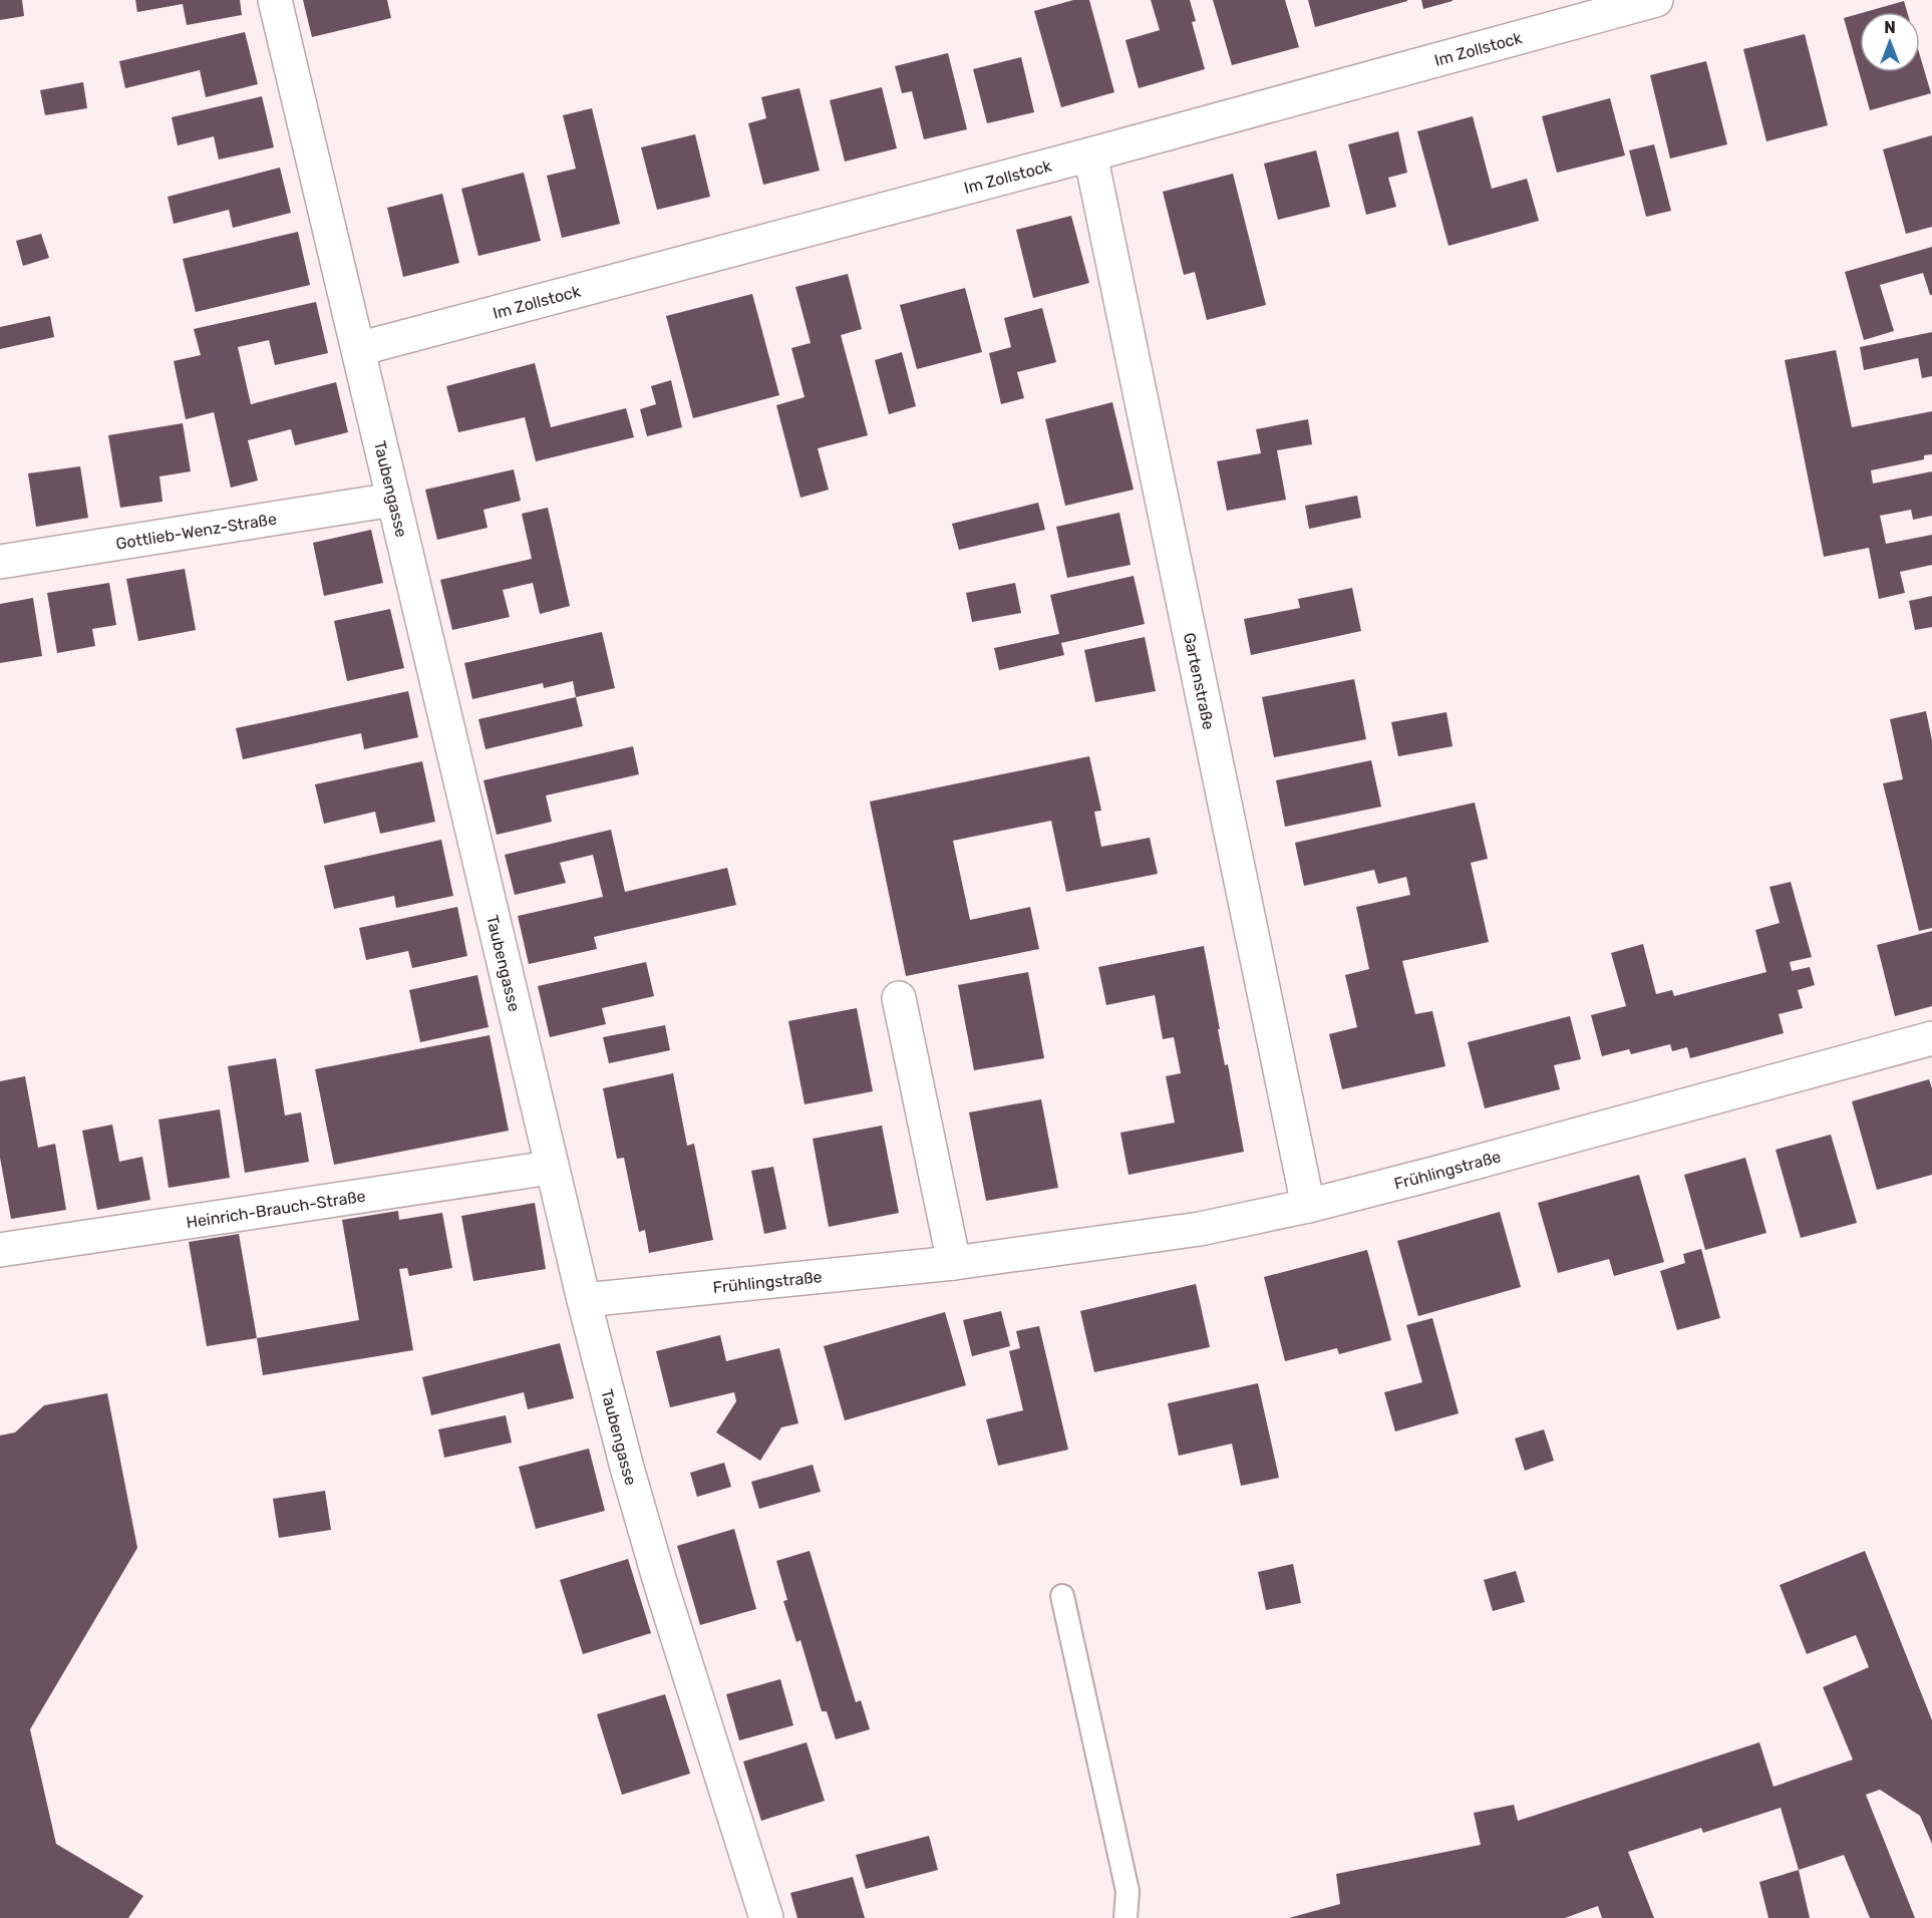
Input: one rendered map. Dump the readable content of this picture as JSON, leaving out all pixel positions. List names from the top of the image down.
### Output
{
  "streets": {
    "street": [
      "Im Zollstock",
      "Taubengasse",
      "Gottlieb-Wenz-Straße",
      "Gartenstraße",
      "Frühlingstraße",
      "Heinrich-Brauch-Straße"
    ]
  },
  "crossings": [
    ["Im Zollstock", "Taubengasse"],
    ["Im Zollstock", "Gartenstraße"],
    ["Taubengasse", "Gottlieb-Wenz-Straße"],
    ["Taubengasse", "Frühlingstraße"],
    ["Taubengasse", "Heinrich-Brauch-Straße"],
    ["Gartenstraße", "Frühlingstraße"]
  ],
  "north": "top"
}
